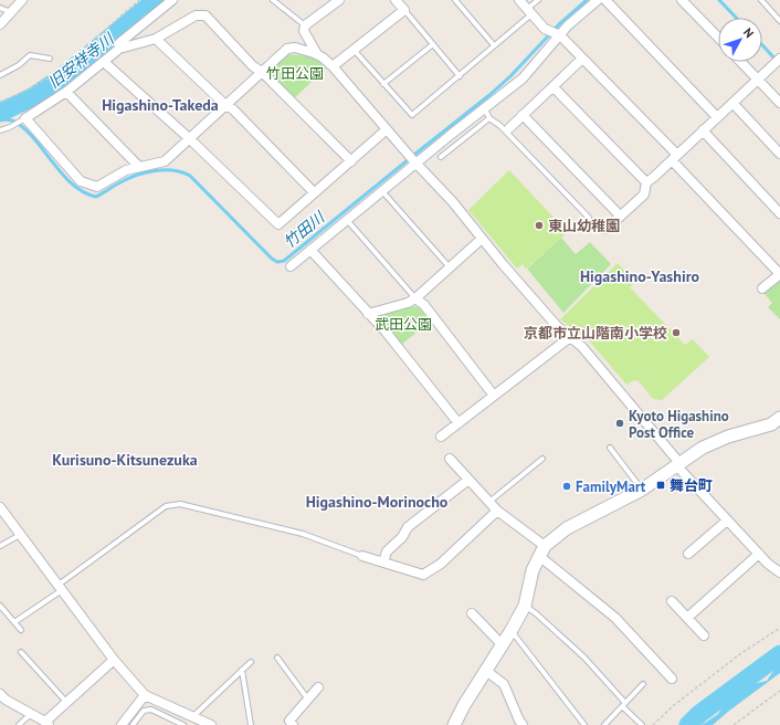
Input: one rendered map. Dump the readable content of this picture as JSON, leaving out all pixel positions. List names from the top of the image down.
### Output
{
  "districts": [
    "Higashino-Takeda",
    "Higashino-Yashiro",
    "Kurisuno-Kitsunezuka",
    "Higashino-Morinocho"
  ],
  "water": ["旧安祥寺川", "竹田川"],
  "parks": ["竹田公園", "武田公園"],
  "places": {
    "other": [
      "東山幼稚園",
      "京都市立山階南小学校",
      "Kyoto Higashino Post Office",
      "FamilyMart"
    ],
    "transit": ["舞台町"]
  },
  "north": "top right"
}
